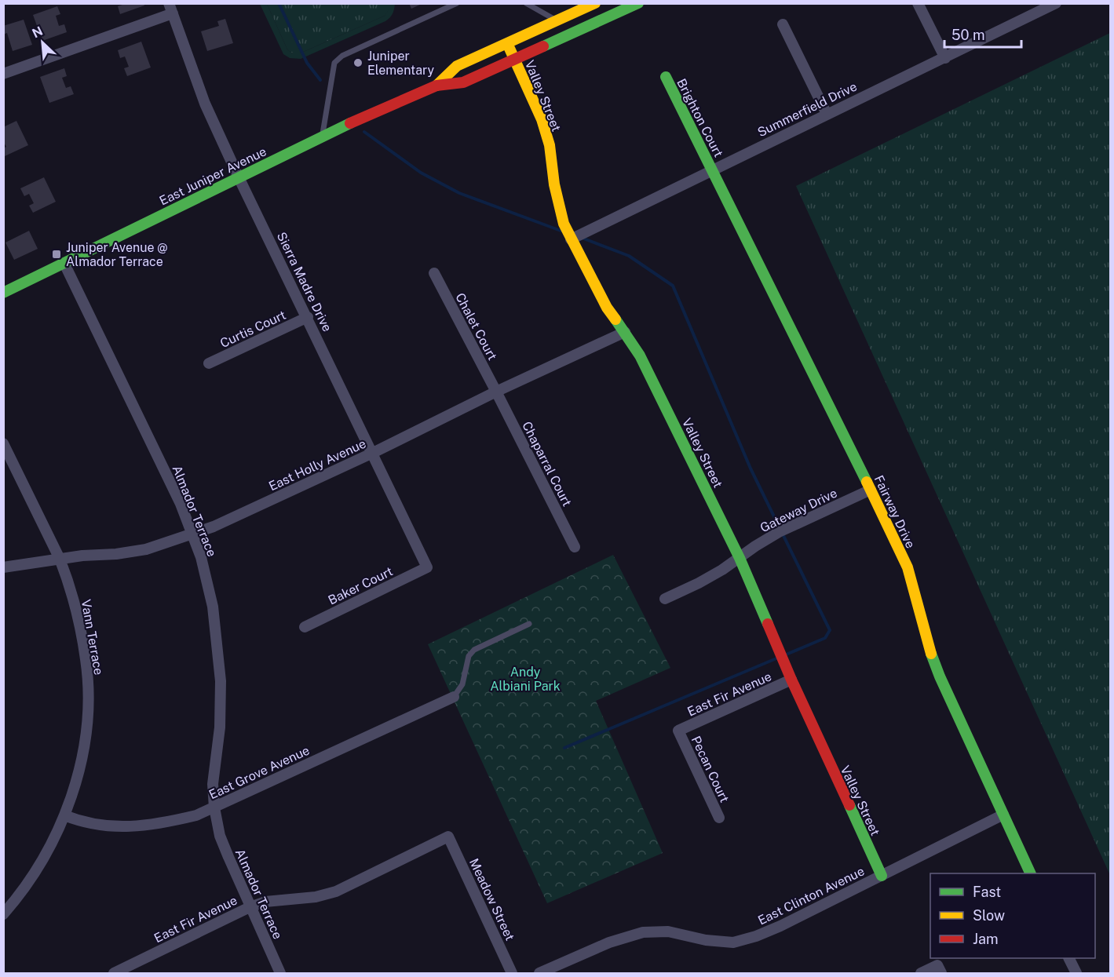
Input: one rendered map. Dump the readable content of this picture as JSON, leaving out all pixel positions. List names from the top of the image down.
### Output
{
  "streets": {
    "street": [
      "Valley Street",
      "Summerfield Drive",
      "Brighton Court",
      "East Juniper Avenue",
      "Sierra Madre Drive",
      "Chalet Court",
      "Curtis Court",
      "Chaparral Court",
      "East Holly Avenue",
      "Gateway Drive",
      "Almador Terrace",
      "Fairway Drive",
      "Baker Court",
      "Vann Terrace",
      "East Fir Avenue",
      "Pecan Court",
      "East Grove Avenue",
      "East Clinton Avenue",
      "Meadow Street"
    ]
  },
  "crossings": [
    ["Valley Street", "Summerfield Drive"],
    ["Valley Street", "East Juniper Avenue"],
    ["Valley Street", "East Holly Avenue"],
    ["Valley Street", "Gateway Drive"],
    ["Valley Street", "East Fir Avenue"],
    ["Valley Street", "East Clinton Avenue"],
    ["Summerfield Drive", "Brighton Court"],
    ["Summerfield Drive", "Fairway Drive"],
    ["Brighton Court", "Fairway Drive"],
    ["East Juniper Avenue", "Sierra Madre Drive"],
    ["East Juniper Avenue", "Almador Terrace"],
    ["Sierra Madre Drive", "Curtis Court"],
    ["Sierra Madre Drive", "East Holly Avenue"],
    ["Sierra Madre Drive", "Baker Court"],
    ["Chalet Court", "Chaparral Court"],
    ["Chalet Court", "East Holly Avenue"],
    ["Chaparral Court", "East Holly Avenue"],
    ["East Holly Avenue", "Almador Terrace"],
    ["East Holly Avenue", "Vann Terrace"],
    ["Gateway Drive", "Fairway Drive"],
    ["Almador Terrace", "East Fir Avenue"],
    ["Almador Terrace", "East Grove Avenue"],
    ["Fairway Drive", "East Clinton Avenue"],
    ["Vann Terrace", "East Grove Avenue"],
    ["East Fir Avenue", "Pecan Court"],
    ["East Fir Avenue", "Meadow Street"]
  ],
  "parks": ["Andy Albiani Park"],
  "places": {
    "other": ["Juniper Elementary"],
    "transit": ["Juniper Avenue @ Almador Terrace"]
  },
  "legend": ["Fast", "Slow", "Jam"],
  "scale_bar": "50 m",
  "north": "top left"
}
